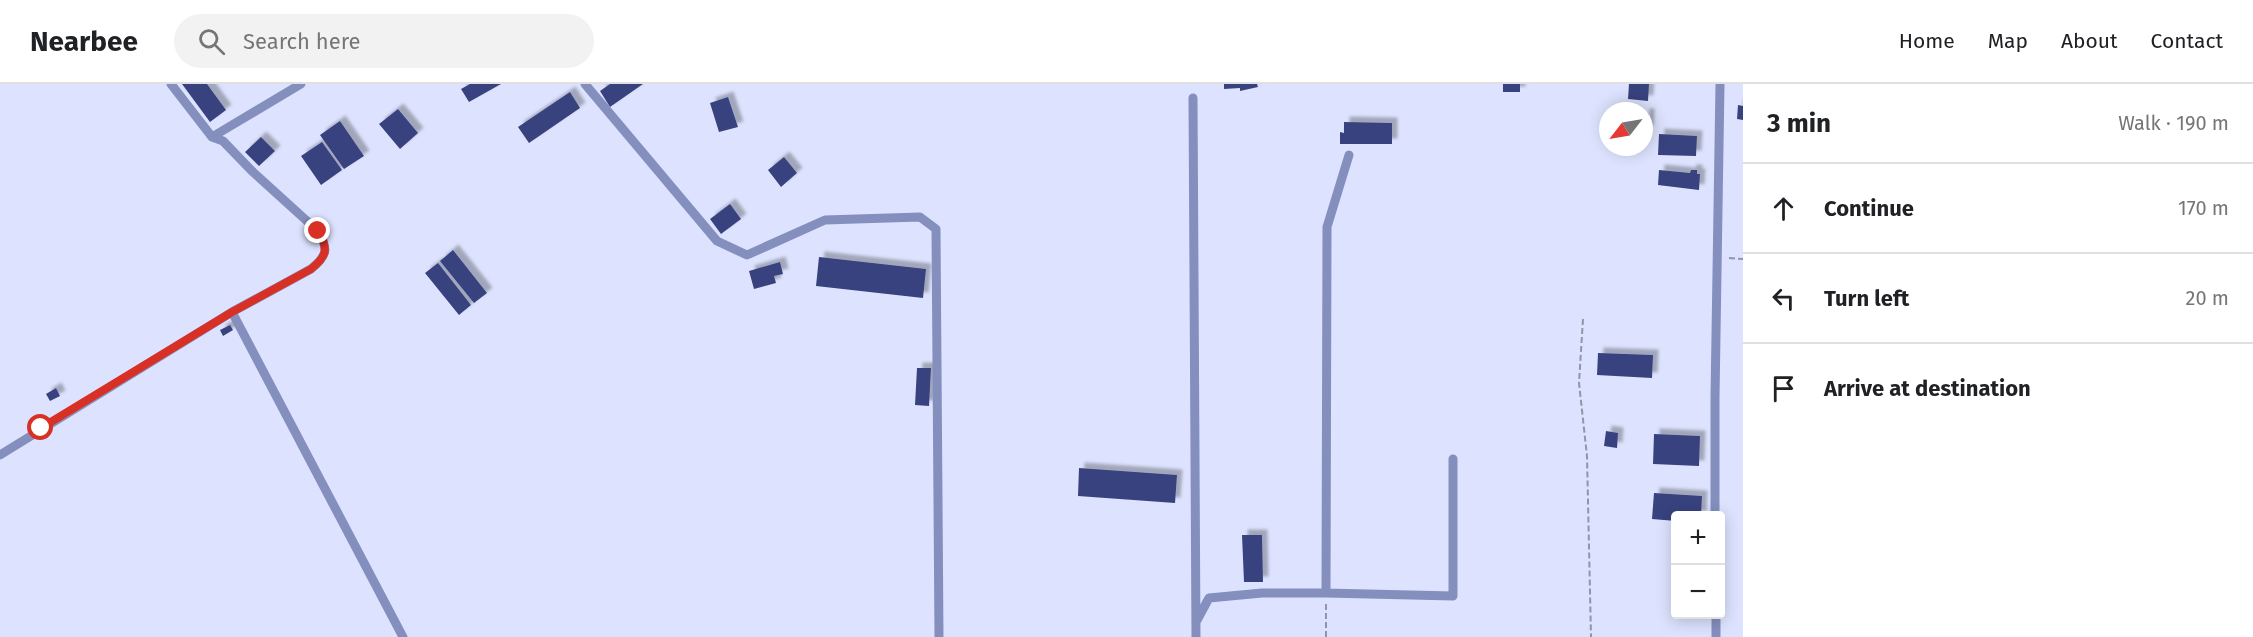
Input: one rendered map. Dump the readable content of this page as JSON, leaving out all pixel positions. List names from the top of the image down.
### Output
{
  "north": "bottom left",
  "page": {
    "header": "Nearbee",
    "search": "Search here",
    "nav": [
      "Home",
      "Map",
      "About",
      "Contact"
    ],
    "heading": ["3 min", "Walk · 190 m"],
    "list": [
      ["Continue", "170 m"],
      ["Turn left", "20 m"],
      "Arrive at destination"
    ],
    "map_buttons": ["+", "−"]
  }
}
